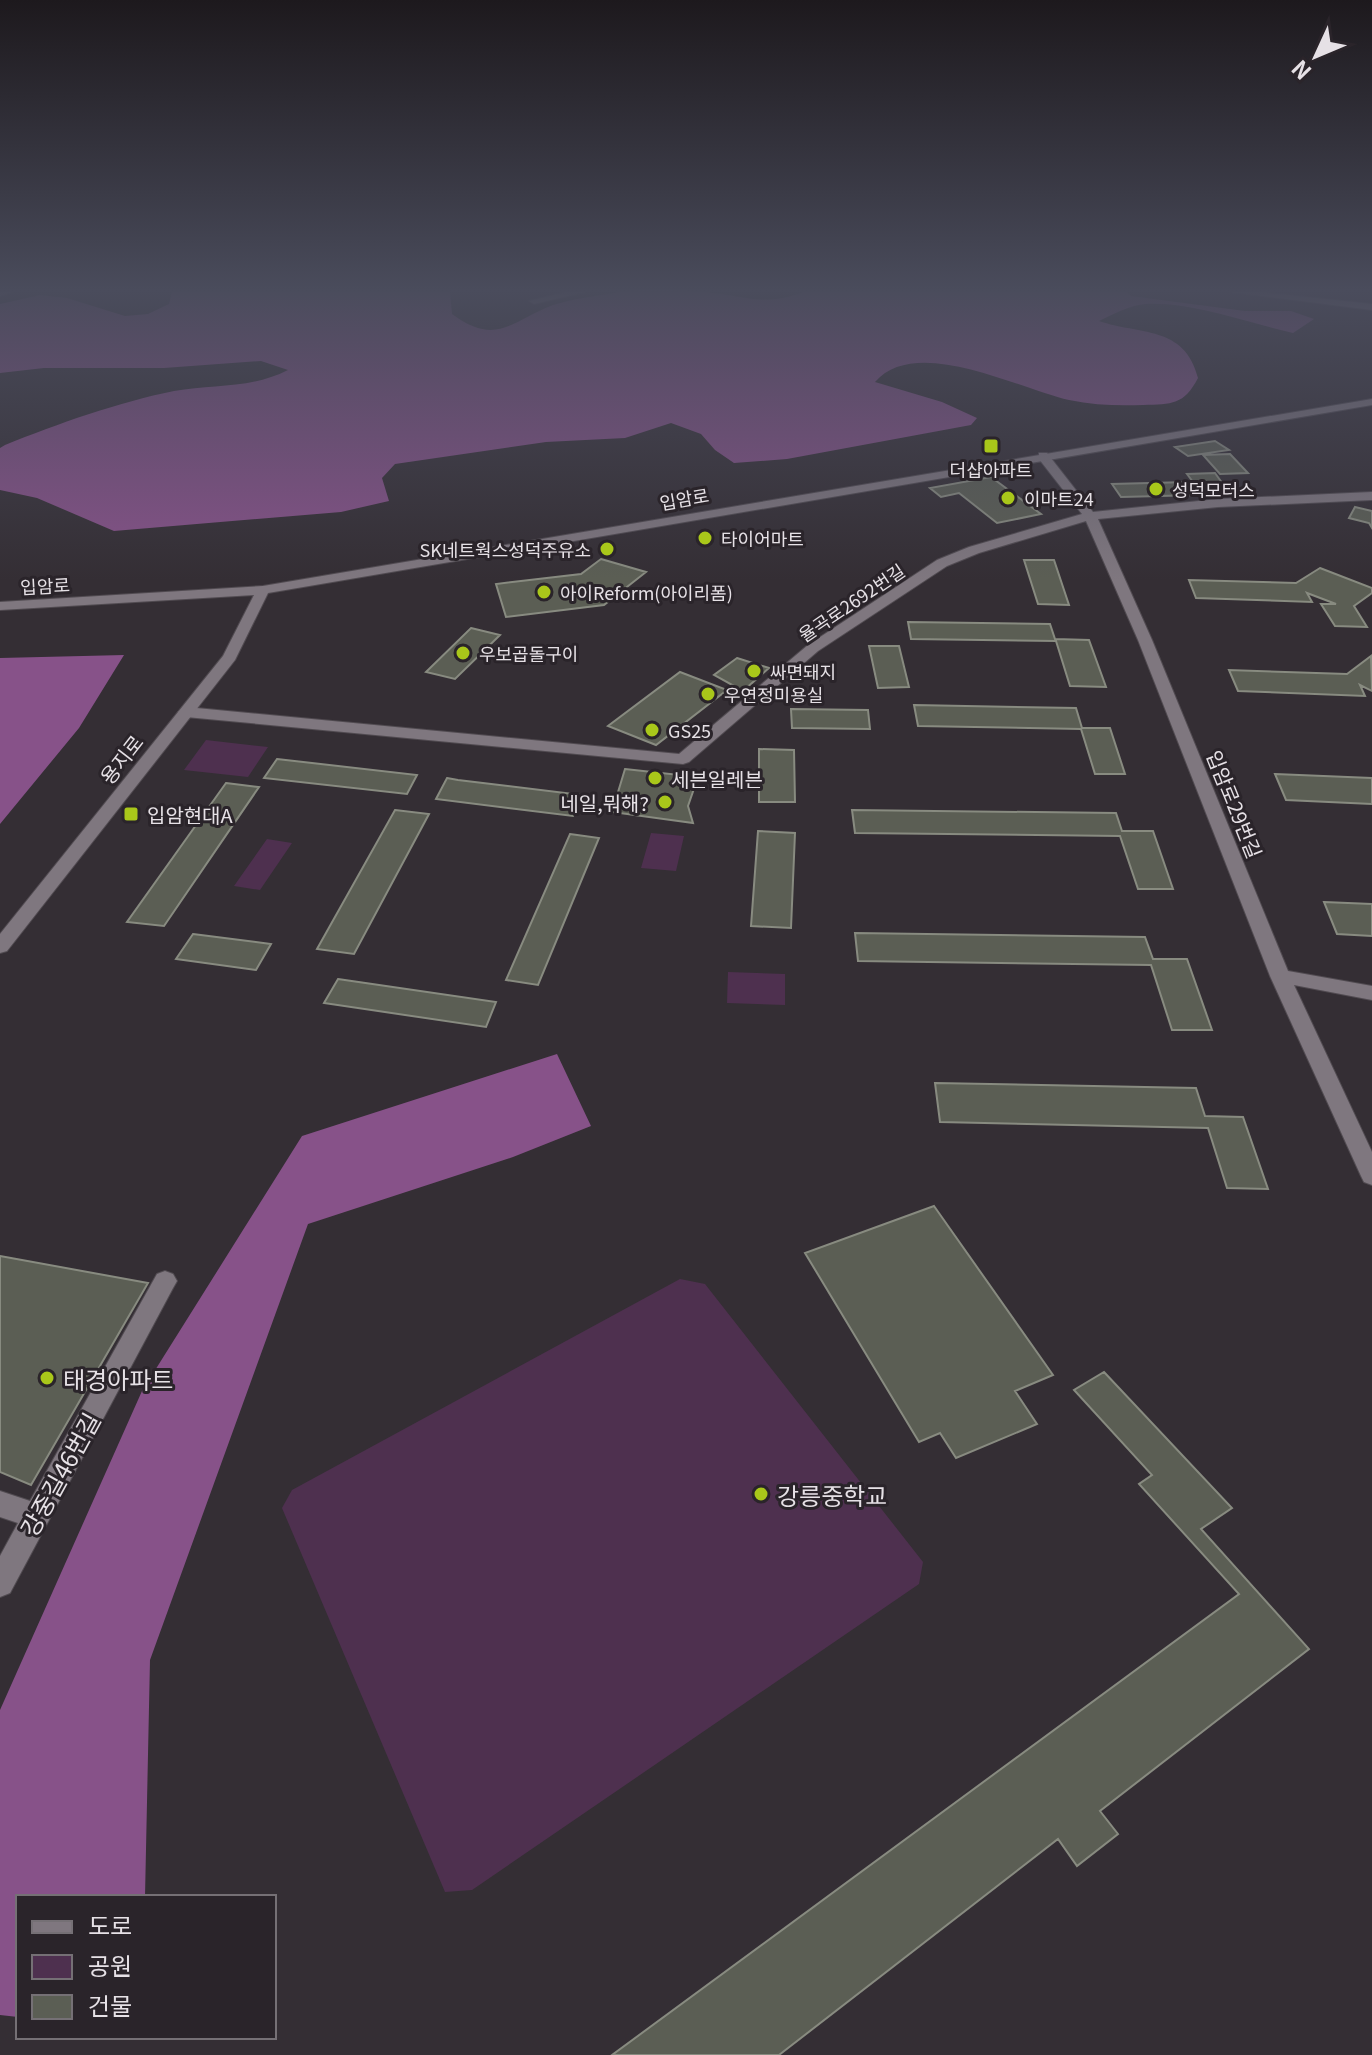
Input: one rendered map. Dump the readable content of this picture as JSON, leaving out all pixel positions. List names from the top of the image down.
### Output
{
  "streets": {
    "street": [
      "입암로",
      "율곡로2692번길",
      "용지로",
      "입암로29번길",
      "강중길46번길"
    ]
  },
  "crossings": [
    ["입암로", "용지로"],
    ["입암로", "입암로29번길"],
    ["율곡로2692번길", "용지로"],
    ["율곡로2692번길", "입암로29번길"]
  ],
  "places": {
    "transit": ["더샵아파트", "입암현대A"],
    "other": [
      "성덕모터스",
      "이마트24",
      "타이어마트",
      "SK네트웍스성덕주유소",
      "아이Reform(아이리폼)",
      "우보곱돌구이",
      "싸면돼지",
      "우연정미용실",
      "GS25",
      "세븐일레븐",
      "네일,뭐해?",
      "태경아파트",
      "강릉중학교"
    ]
  },
  "legend": ["도로", "공원", "건물"],
  "north": "bottom left"
}
